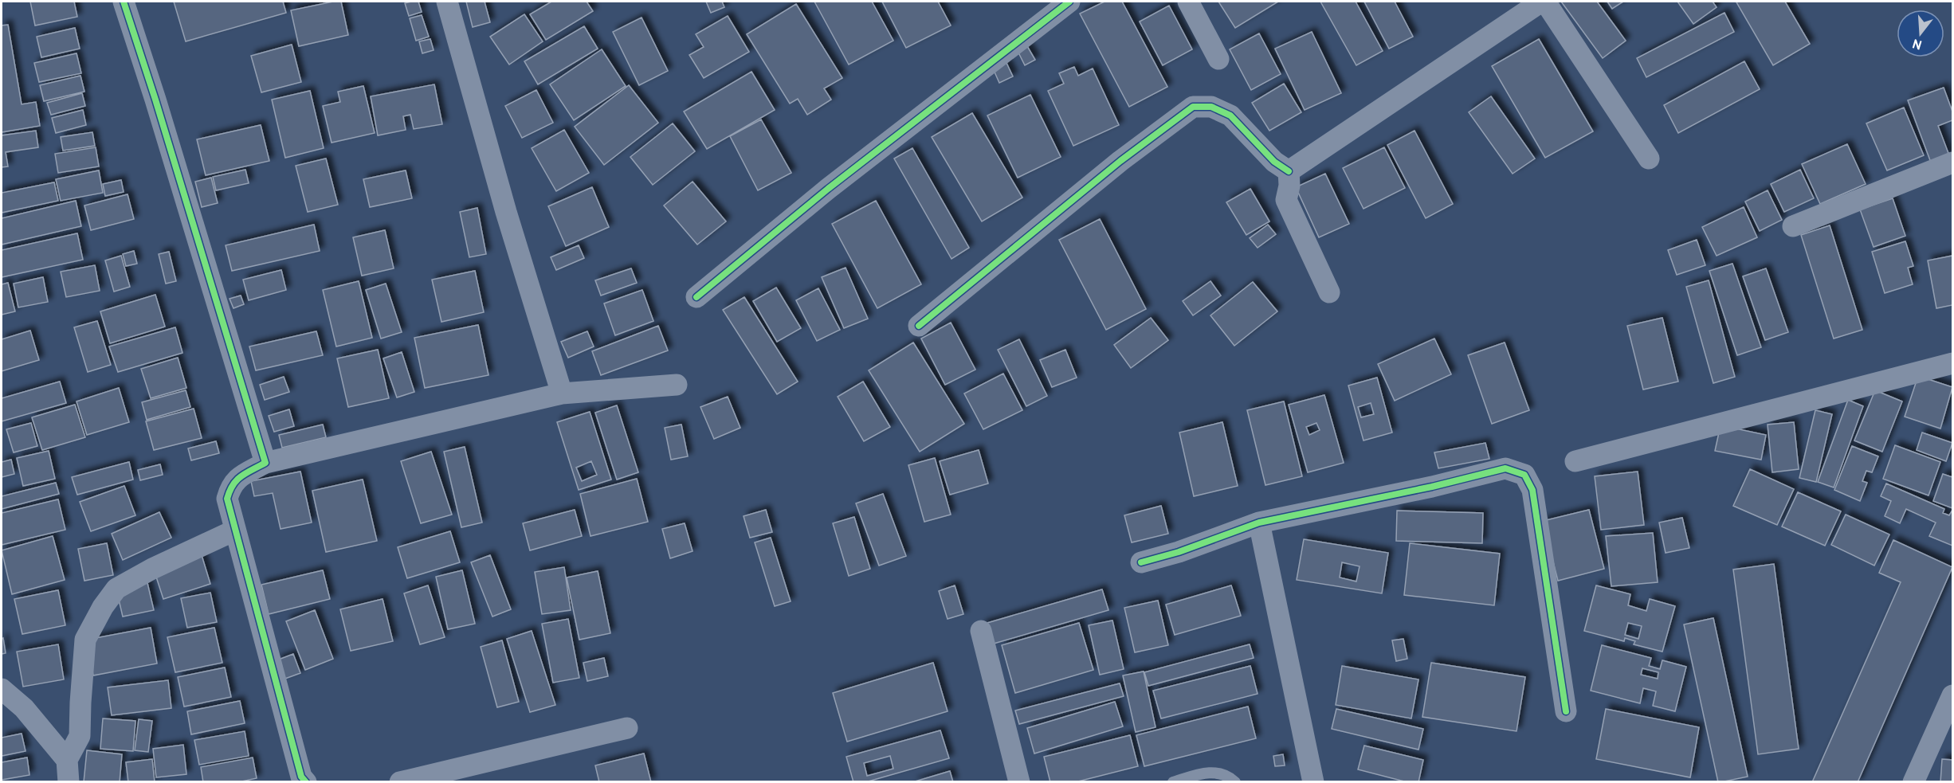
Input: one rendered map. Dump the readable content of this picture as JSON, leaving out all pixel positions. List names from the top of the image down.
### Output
{
  "north": "bottom"
}
